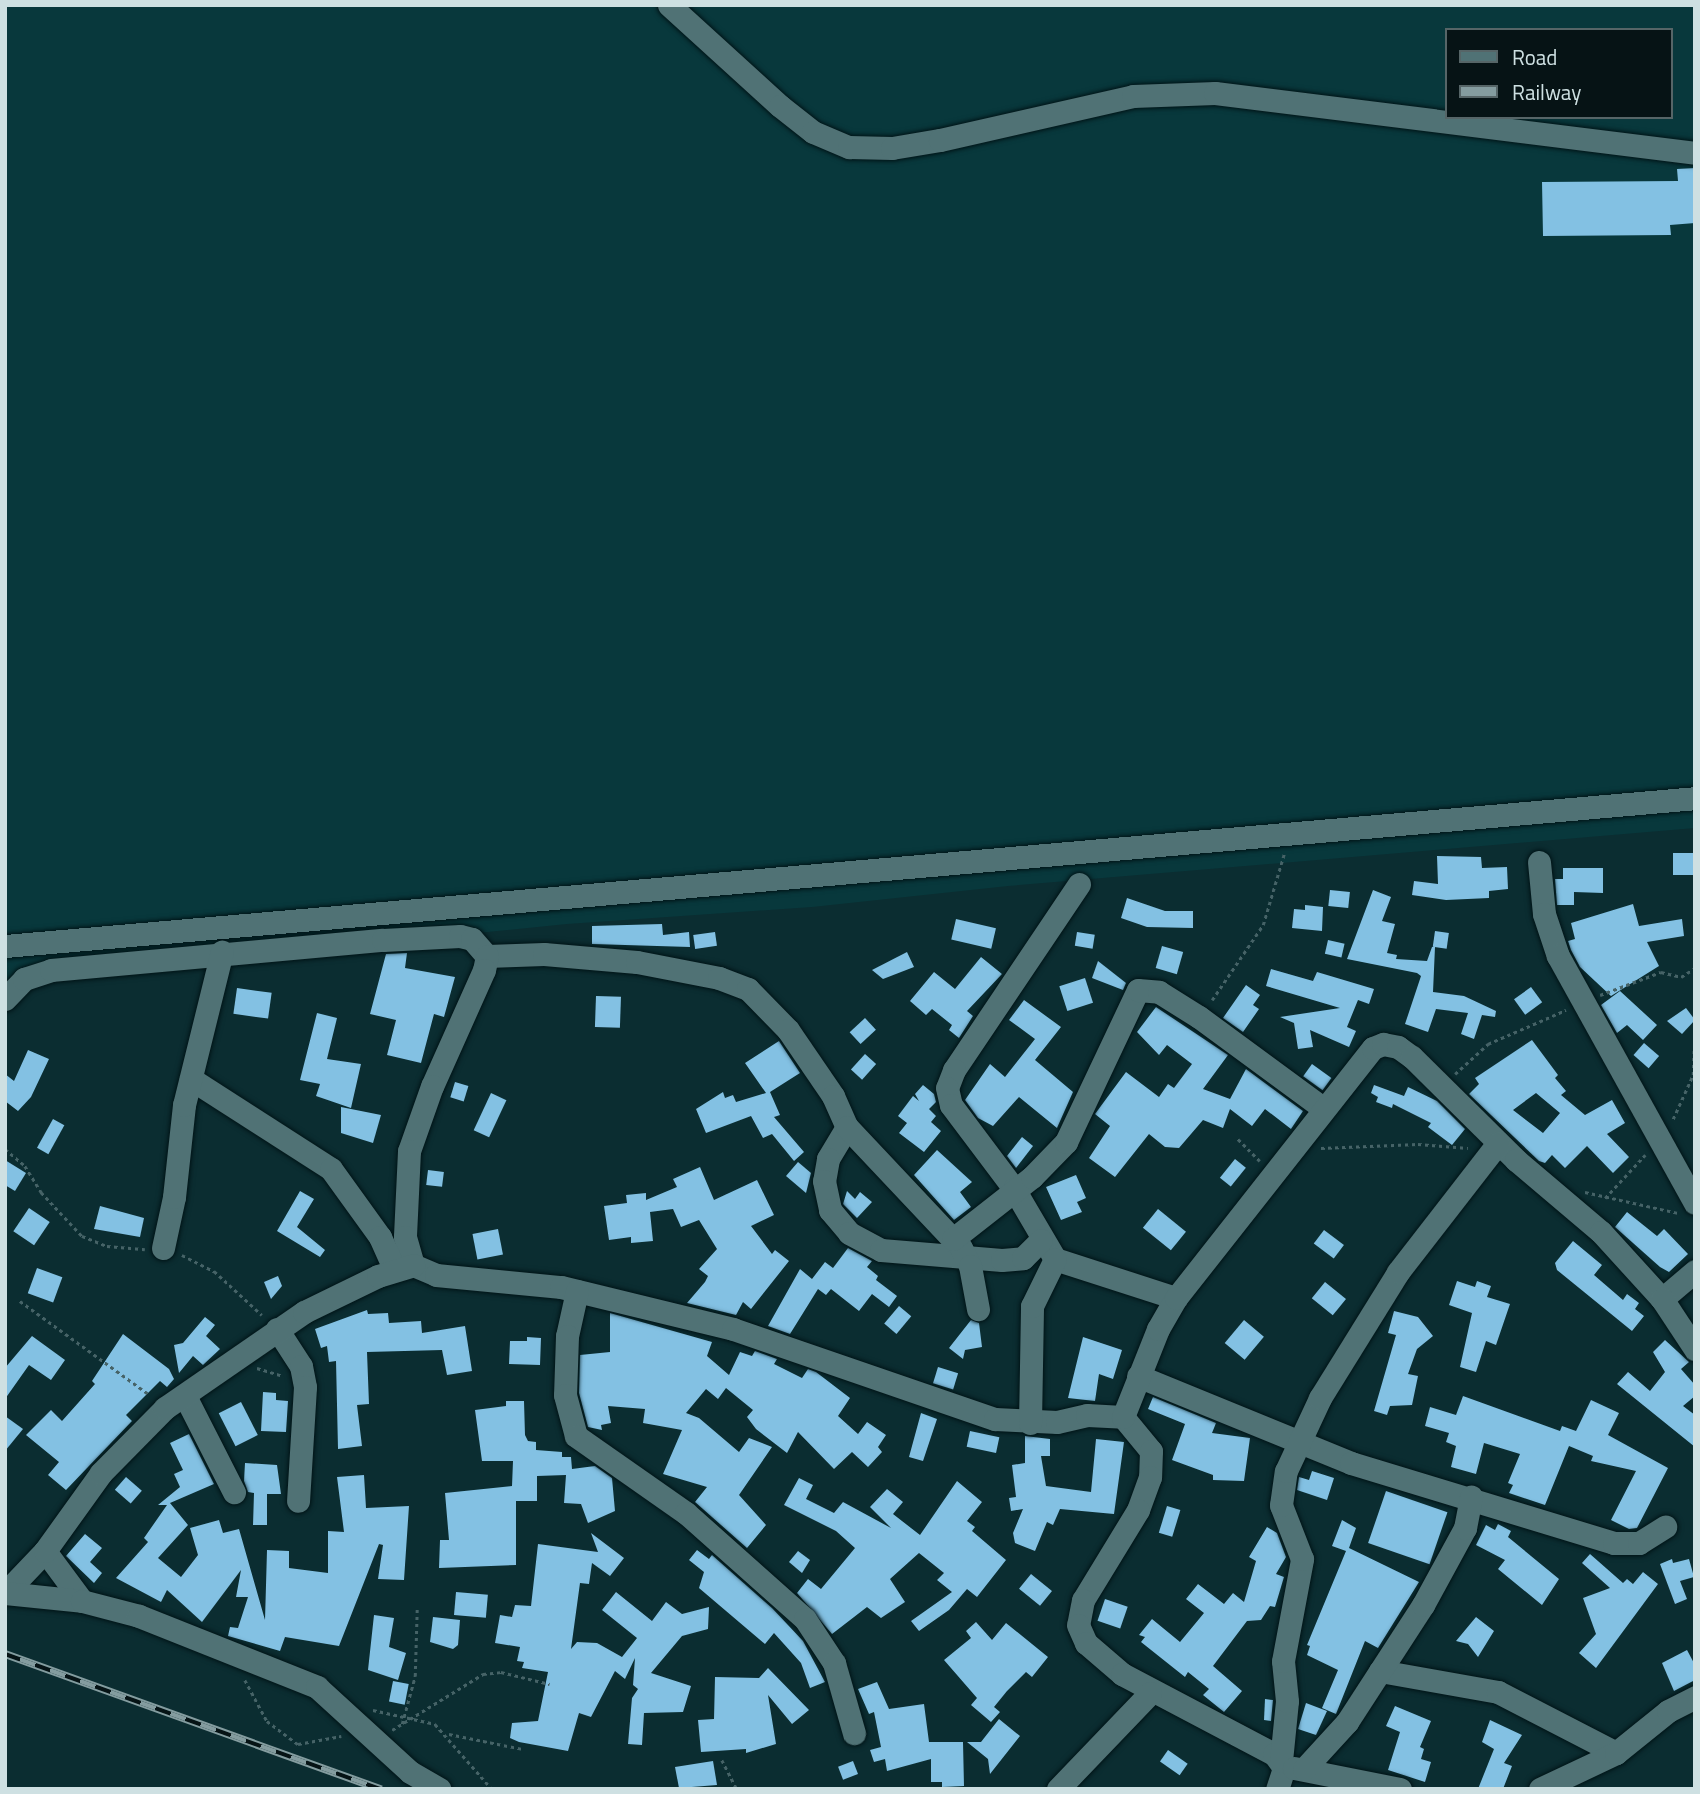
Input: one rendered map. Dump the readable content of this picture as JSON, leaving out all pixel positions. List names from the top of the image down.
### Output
{
  "legend": ["Road", "Railway"]
}
